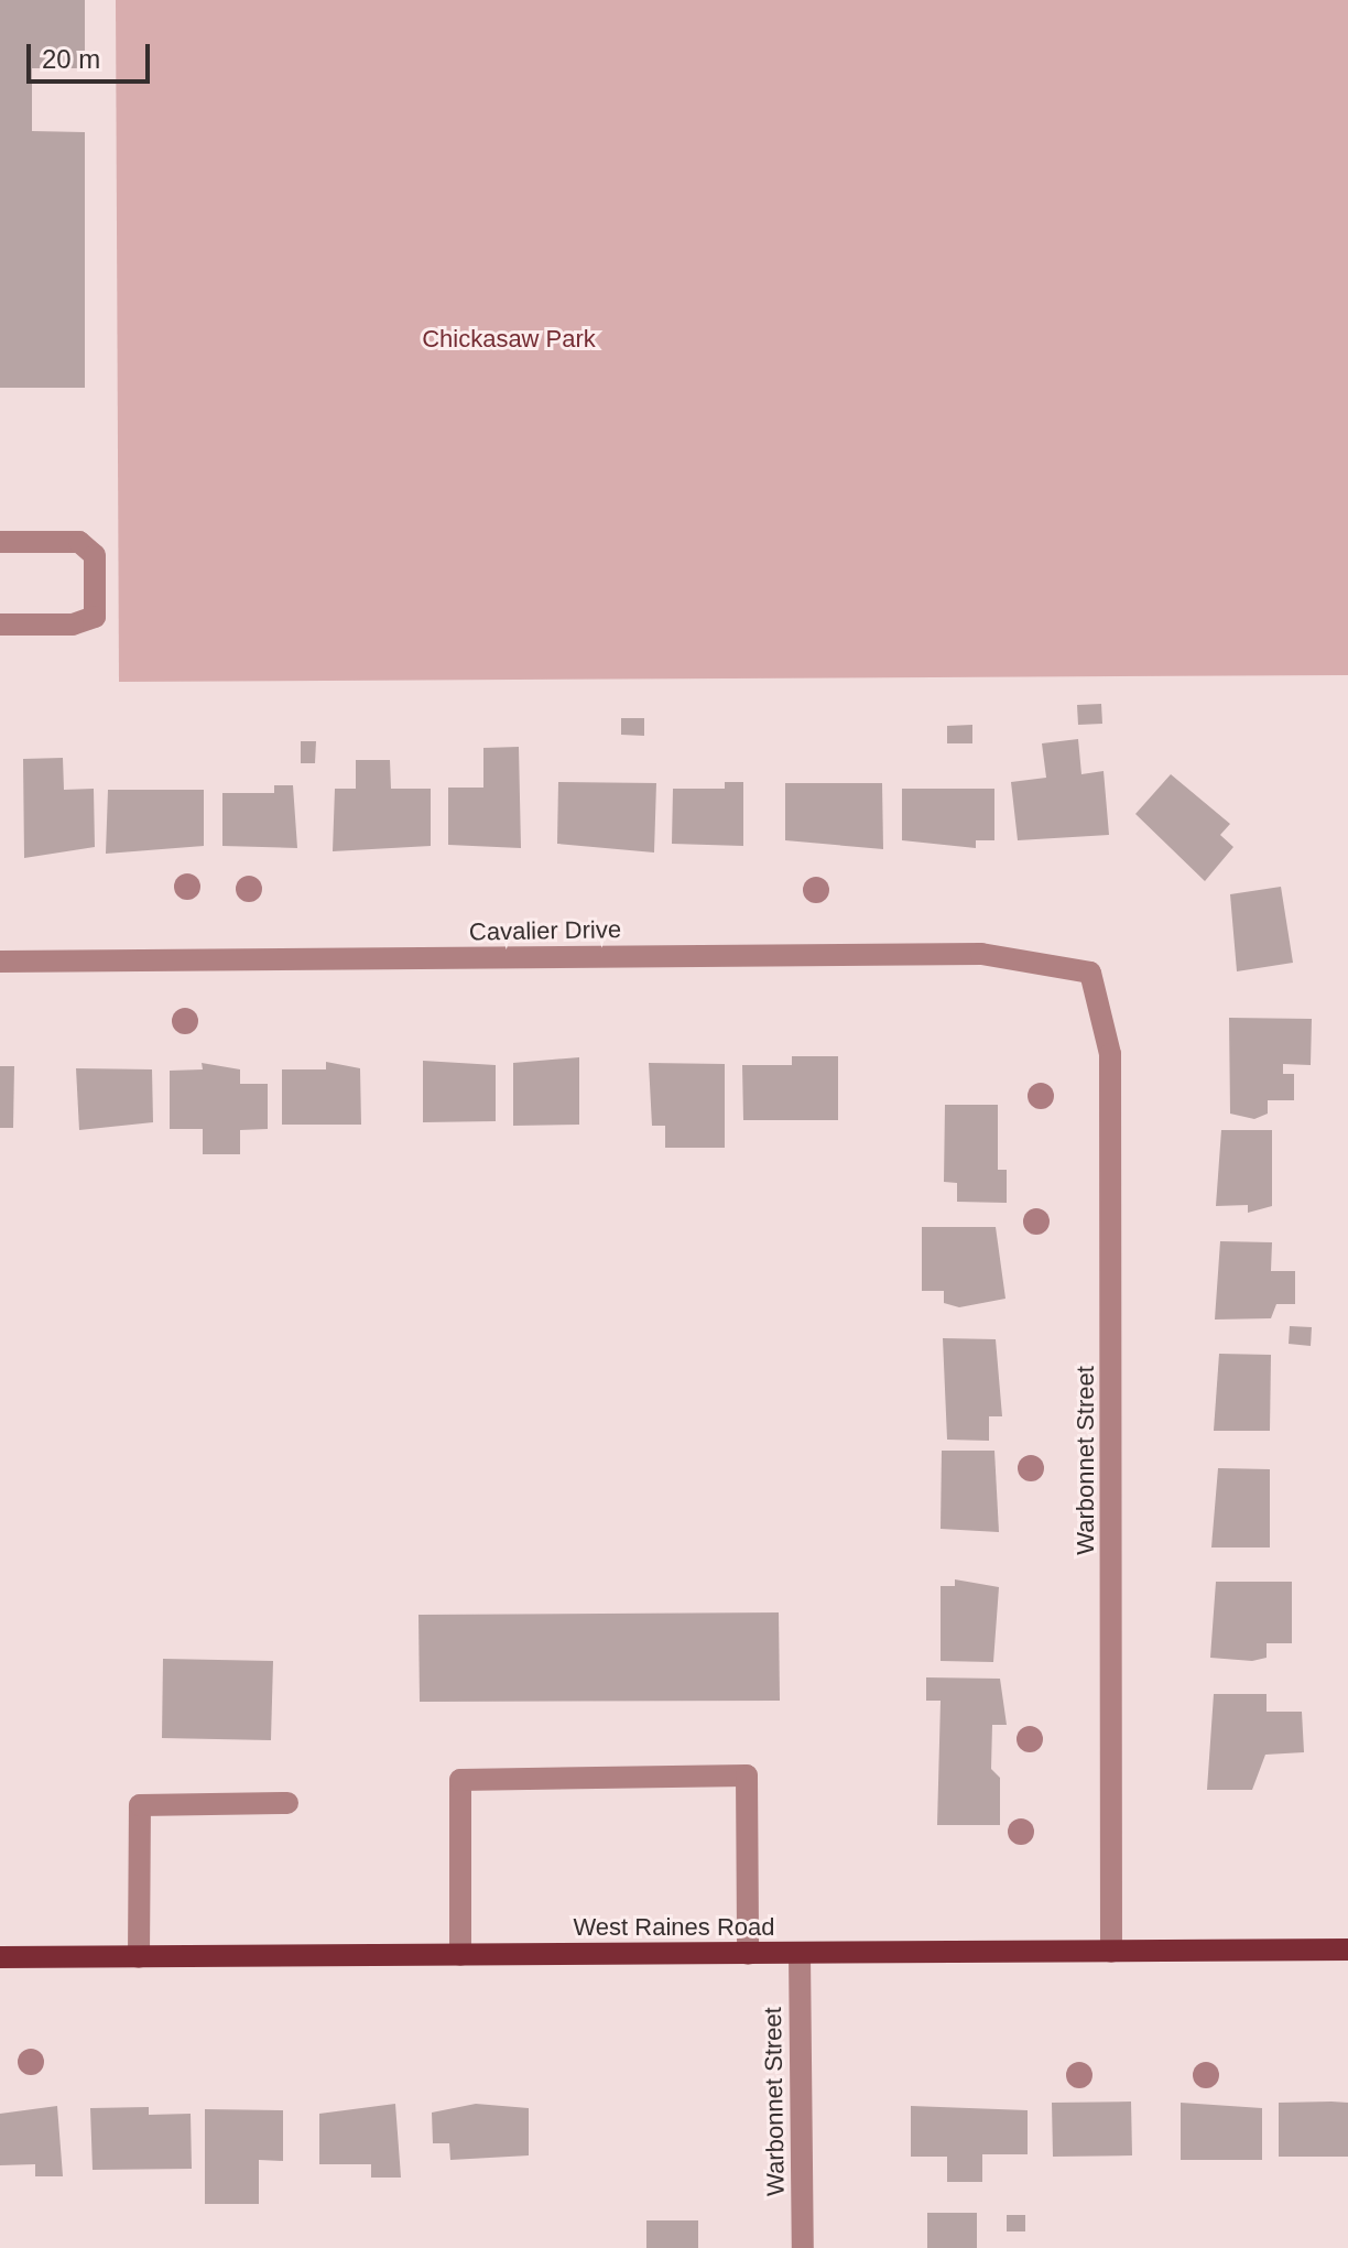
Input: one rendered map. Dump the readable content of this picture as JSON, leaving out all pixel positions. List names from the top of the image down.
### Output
{
  "streets": {
    "main road": ["West Raines Road"],
    "street": ["Cavalier Drive", "Warbonnet Street"]
  },
  "crossings": [
    ["Cavalier Drive", "Warbonnet Street"],
    ["Warbonnet Street", "West Raines Road"]
  ],
  "parks": ["Chickasaw Park"],
  "scale_bar": "20 m"
}
